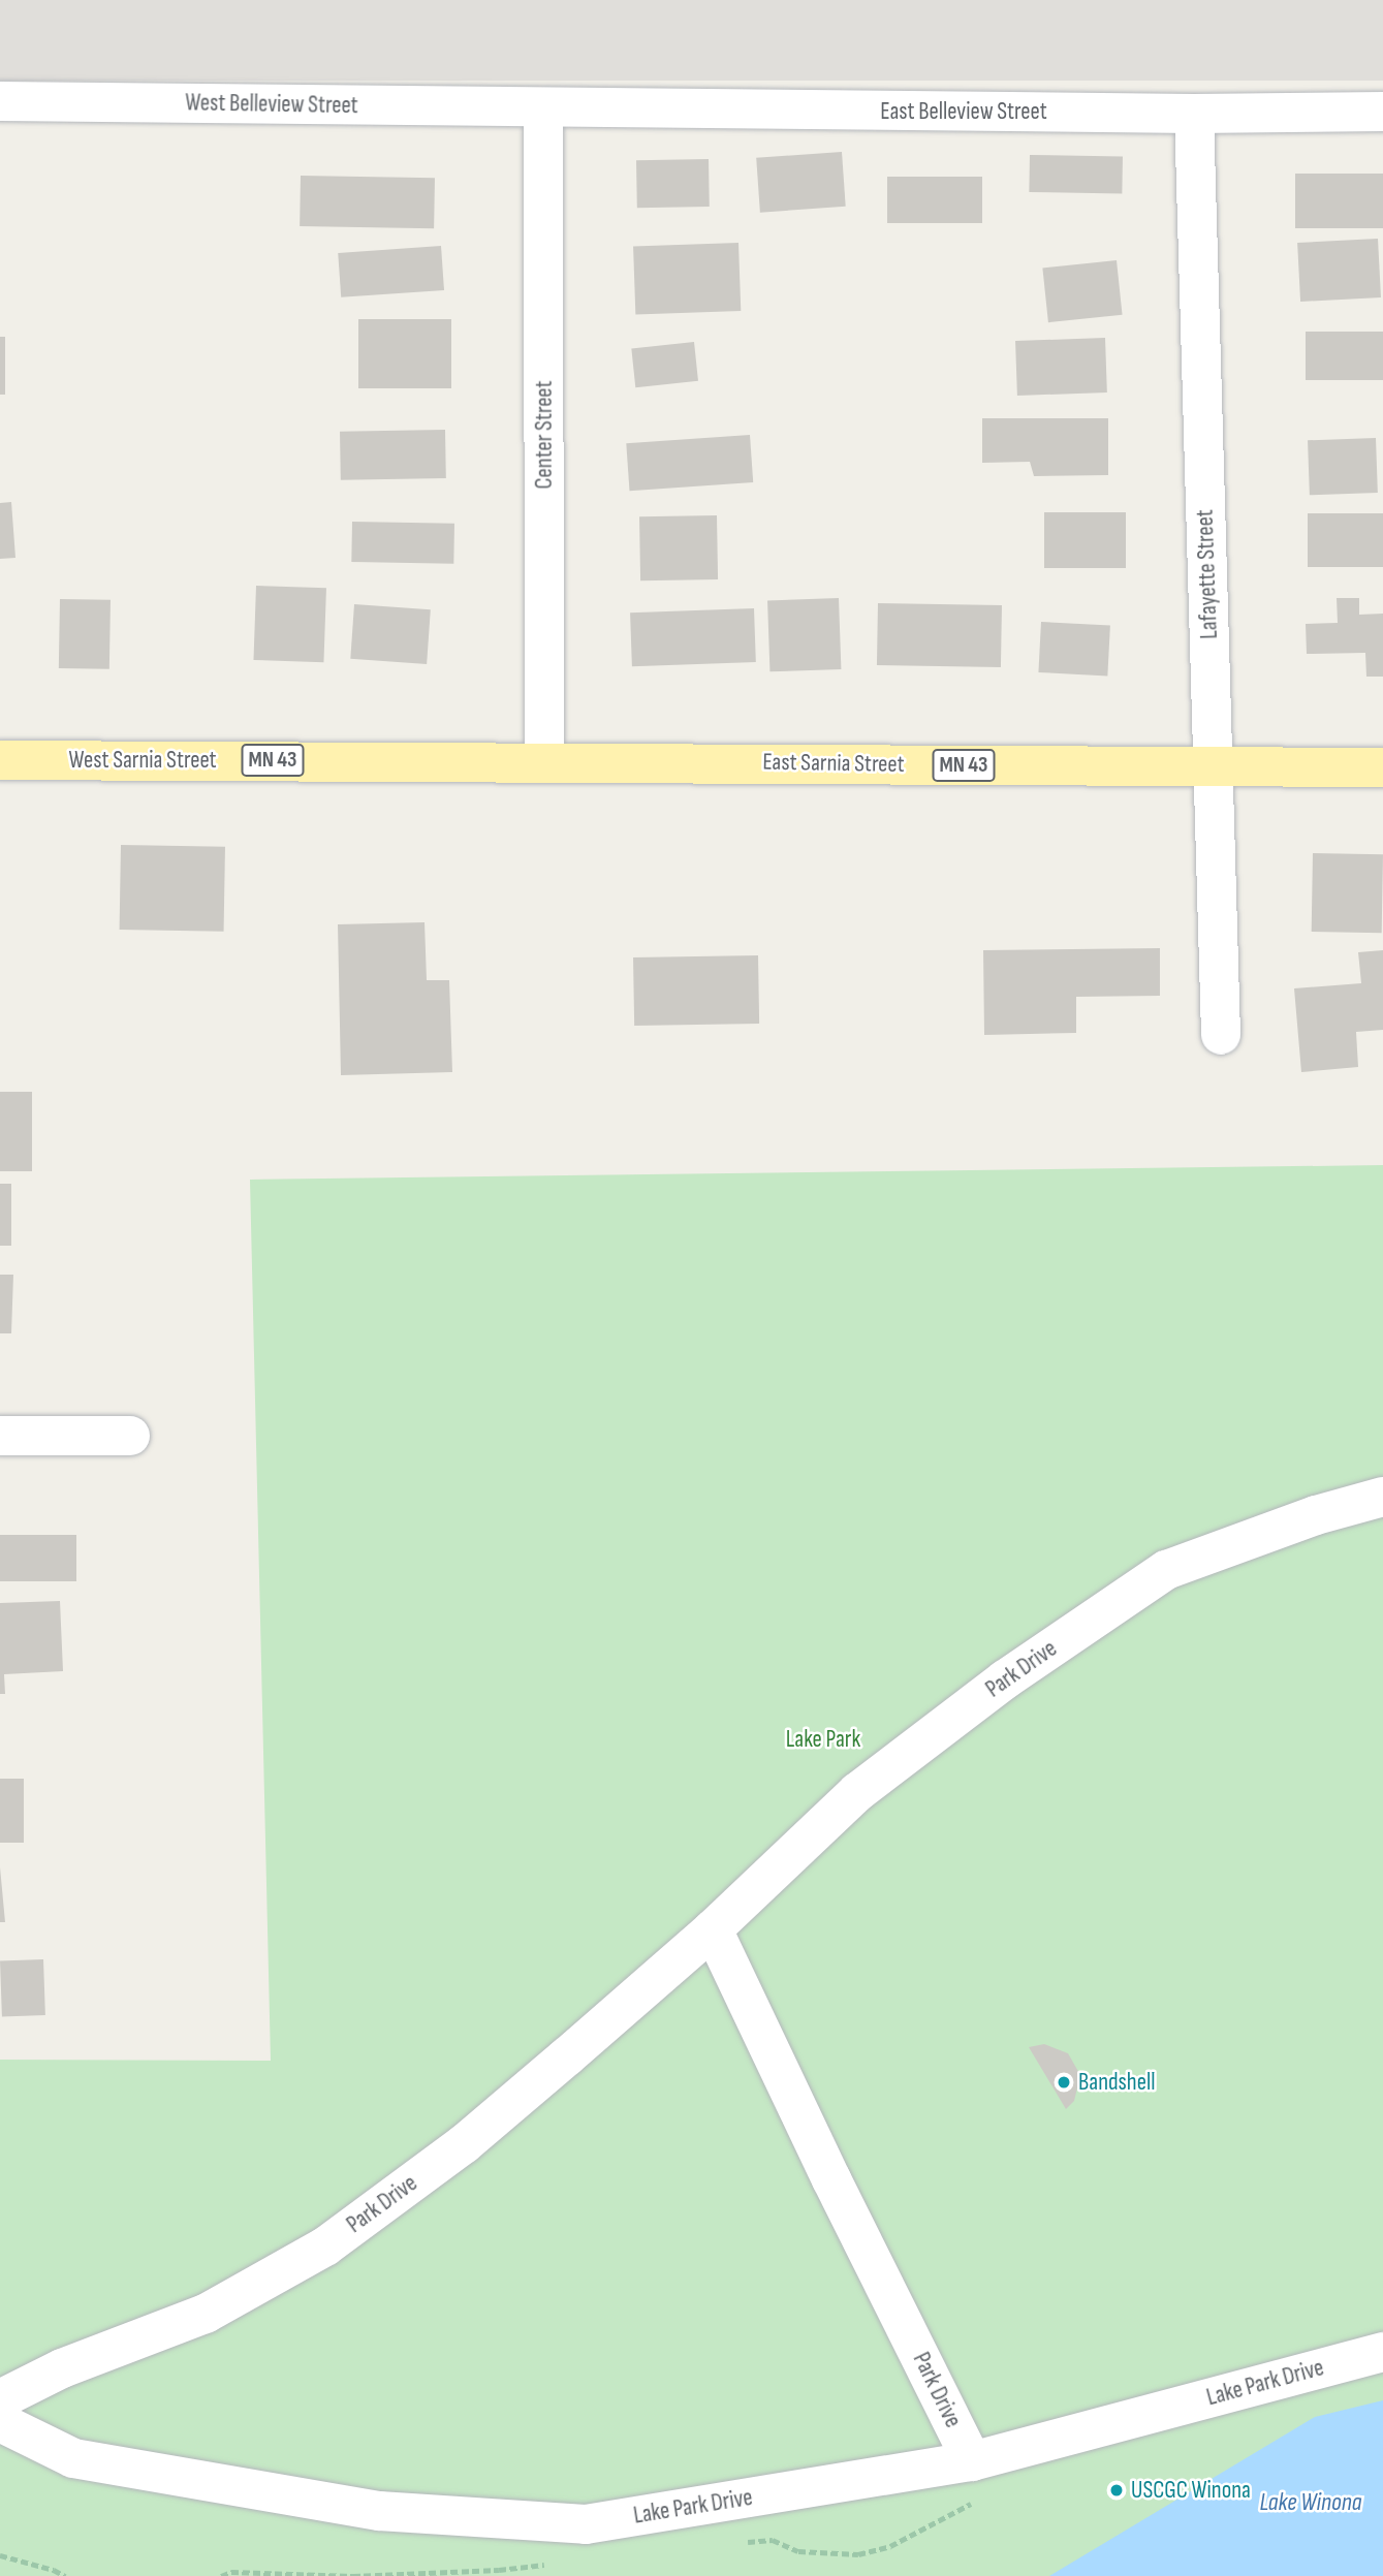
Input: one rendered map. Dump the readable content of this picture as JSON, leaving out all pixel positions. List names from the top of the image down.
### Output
{
  "streets": {
    "main road": ["West Sarnia Street", "MN 43", "East Sarnia Street"],
    "street": [
      "West Belleview Street",
      "East Belleview Street",
      "Center Street",
      "Lafayette Street",
      "Park Drive",
      "Lake Park Drive"
    ]
  },
  "crossings": [
    ["West Belleview Street", "East Belleview Street"],
    ["West Belleview Street", "Center Street"],
    ["East Belleview Street", "Center Street"],
    ["East Belleview Street", "Lafayette Street"],
    ["Center Street", "West Sarnia Street"],
    ["Center Street", "East Sarnia Street"],
    ["Lafayette Street", "East Sarnia Street"],
    ["West Sarnia Street", "East Sarnia Street"],
    ["Park Drive", "Lake Park Drive"]
  ],
  "water": ["Lake Winona"],
  "parks": ["Lake Park"],
  "places": ["Bandshell", "USCGC Winona"]
}
